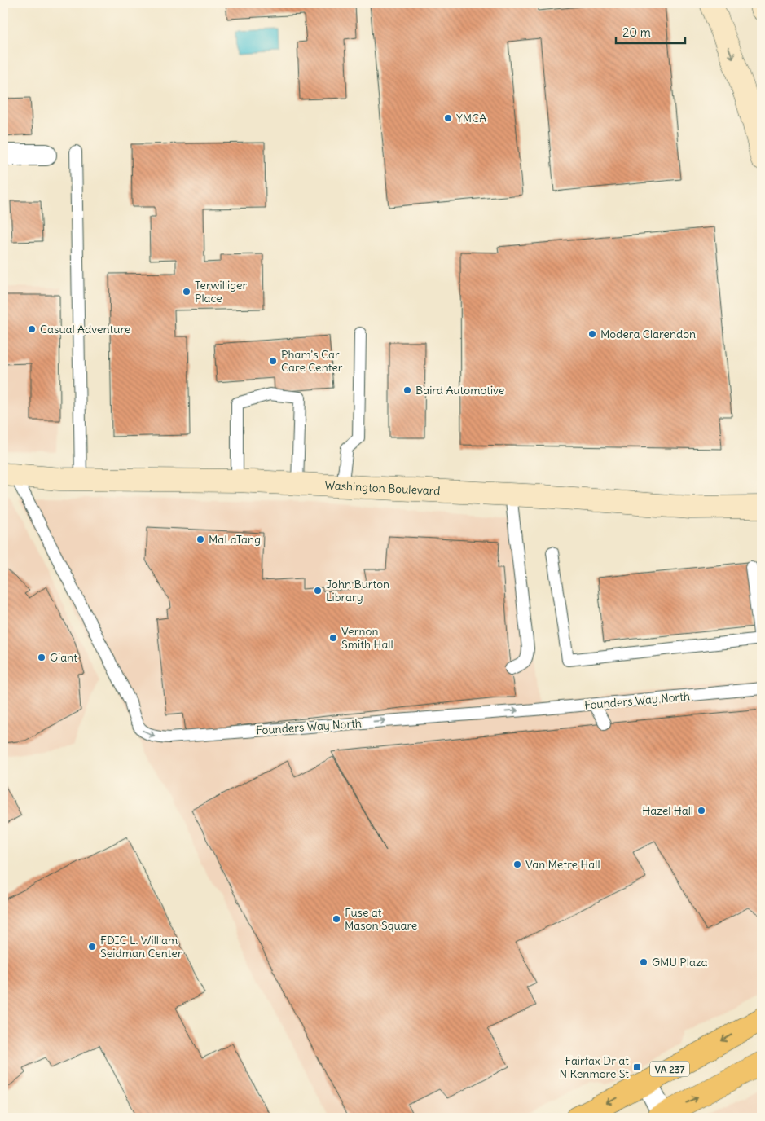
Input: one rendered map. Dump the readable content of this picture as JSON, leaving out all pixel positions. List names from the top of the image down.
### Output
{
  "streets": {
    "main road": ["Washington Boulevard", "VA 237"],
    "lane": ["Founders Way North"]
  },
  "crossings": [
    ["Washington Boulevard", "Founders Way North"]
  ],
  "one_way": ["Founders Way North"],
  "places": {
    "other": [
      "YMCA",
      "Terwilliger Place",
      "Casual Adventure",
      "Modera Clarendon",
      "Pham's Car Care Center",
      "Baird Automotive",
      "MaLaTang",
      "John Burton Library",
      "Vernon Smith Hall",
      "Giant",
      "Hazel Hall",
      "Van Metre Hall",
      "Fuse at Mason Square",
      "FDIC L. William Seidman Center",
      "GMU Plaza"
    ],
    "transit": ["Fairfax Dr at N Kenmore St"]
  },
  "scale_bar": "20 m"
}
